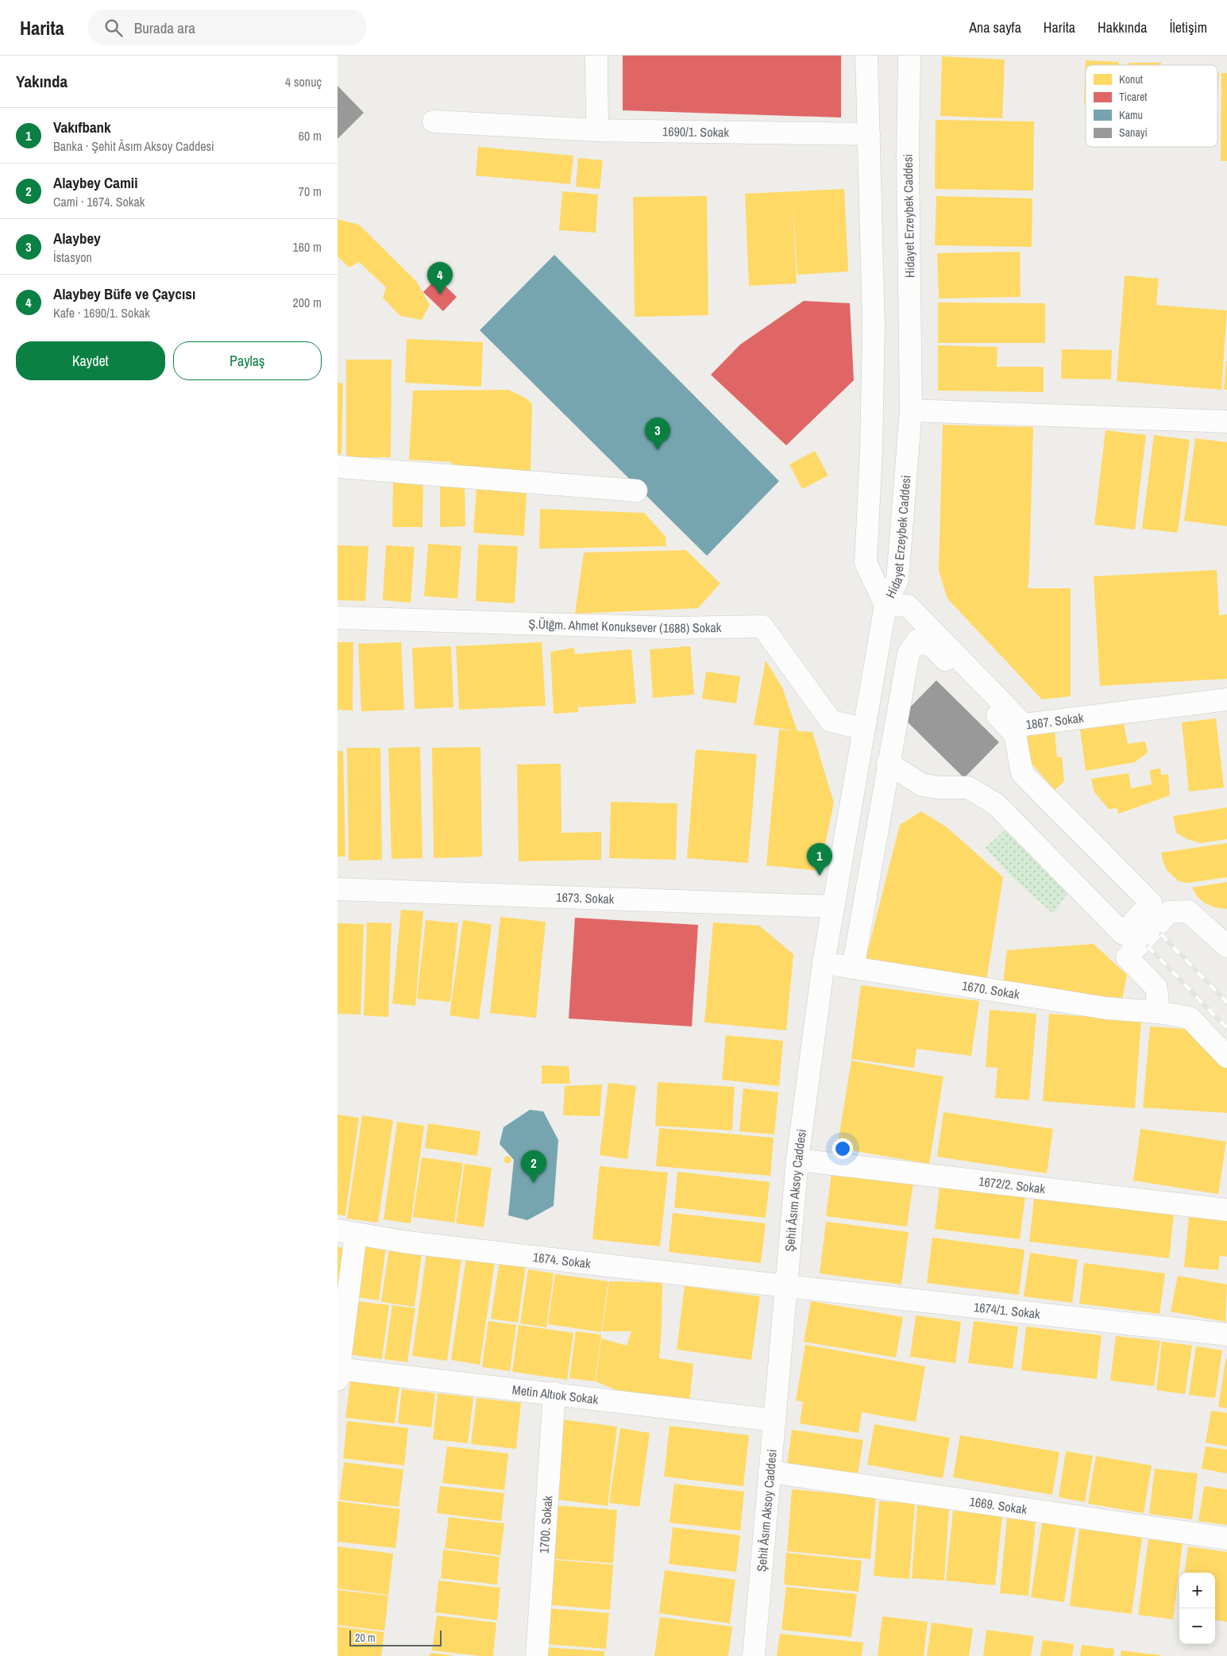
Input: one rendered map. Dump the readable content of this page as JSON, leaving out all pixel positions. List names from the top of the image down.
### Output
{
  "streets": {
    "street": [
      "1690/1. Sokak",
      "Hidayet Erzeybek Caddesi",
      "Ş.Ütğm. Ahmet Konuksever (1688) Sokak",
      "1867. Sokak",
      "1673. Sokak",
      "1670. Sokak",
      "1672/2. Sokak",
      "Şehit Âsım Aksoy Caddesi",
      "1674. Sokak",
      "1674/1. Sokak",
      "Metin Altıok Sokak",
      "1669. Sokak",
      "1700. Sokak"
    ]
  },
  "crossings": [
    ["1690/1. Sokak", "Hidayet Erzeybek Caddesi"],
    ["Hidayet Erzeybek Caddesi", "1867. Sokak"],
    ["Hidayet Erzeybek Caddesi", "Şehit Âsım Aksoy Caddesi"],
    ["Ş.Ütğm. Ahmet Konuksever (1688) Sokak", "Şehit Âsım Aksoy Caddesi"],
    ["1867. Sokak", "Şehit Âsım Aksoy Caddesi"],
    ["1673. Sokak", "Şehit Âsım Aksoy Caddesi"],
    ["1670. Sokak", "Şehit Âsım Aksoy Caddesi"],
    ["1672/2. Sokak", "Şehit Âsım Aksoy Caddesi"],
    ["Şehit Âsım Aksoy Caddesi", "1674. Sokak"],
    ["Şehit Âsım Aksoy Caddesi", "1674/1. Sokak"],
    ["Şehit Âsım Aksoy Caddesi", "Metin Altıok Sokak"],
    ["Şehit Âsım Aksoy Caddesi", "1669. Sokak"],
    ["1674. Sokak", "1674/1. Sokak"],
    ["Metin Altıok Sokak", "1700. Sokak"]
  ],
  "legend": [
    "Konut",
    "Ticaret",
    "Kamu",
    "Sanayi"
  ],
  "scale_bar": "20 m",
  "page": {
    "header": "Harita",
    "search": "Burada ara",
    "nav": [
      "Ana sayfa",
      "Harita",
      "Hakkında",
      "İletişim"
    ],
    "heading": ["Yakında", "4 sonuç"],
    "list": [
      {
        "mark": "1",
        "name": "Vakıfbank",
        "note": "Banka · Şehit Âsım Aksoy Caddesi",
        "value": "60 m"
      },
      {
        "mark": "2",
        "name": "Alaybey Camii",
        "note": "Cami · 1674. Sokak",
        "value": "70 m"
      },
      {
        "mark": "3",
        "name": "Alaybey",
        "note": "İstasyon",
        "value": "160 m"
      },
      {
        "mark": "4",
        "name": "Alaybey Büfe ve Çaycısı",
        "note": "Kafe · 1690/1. Sokak",
        "value": "200 m"
      }
    ],
    "pins": [
      "4",
      "3",
      "1",
      "2"
    ],
    "buttons": ["Kaydet", "Paylaş"],
    "map_buttons": ["+", "−"],
    "scale": "20 m"
  }
}
